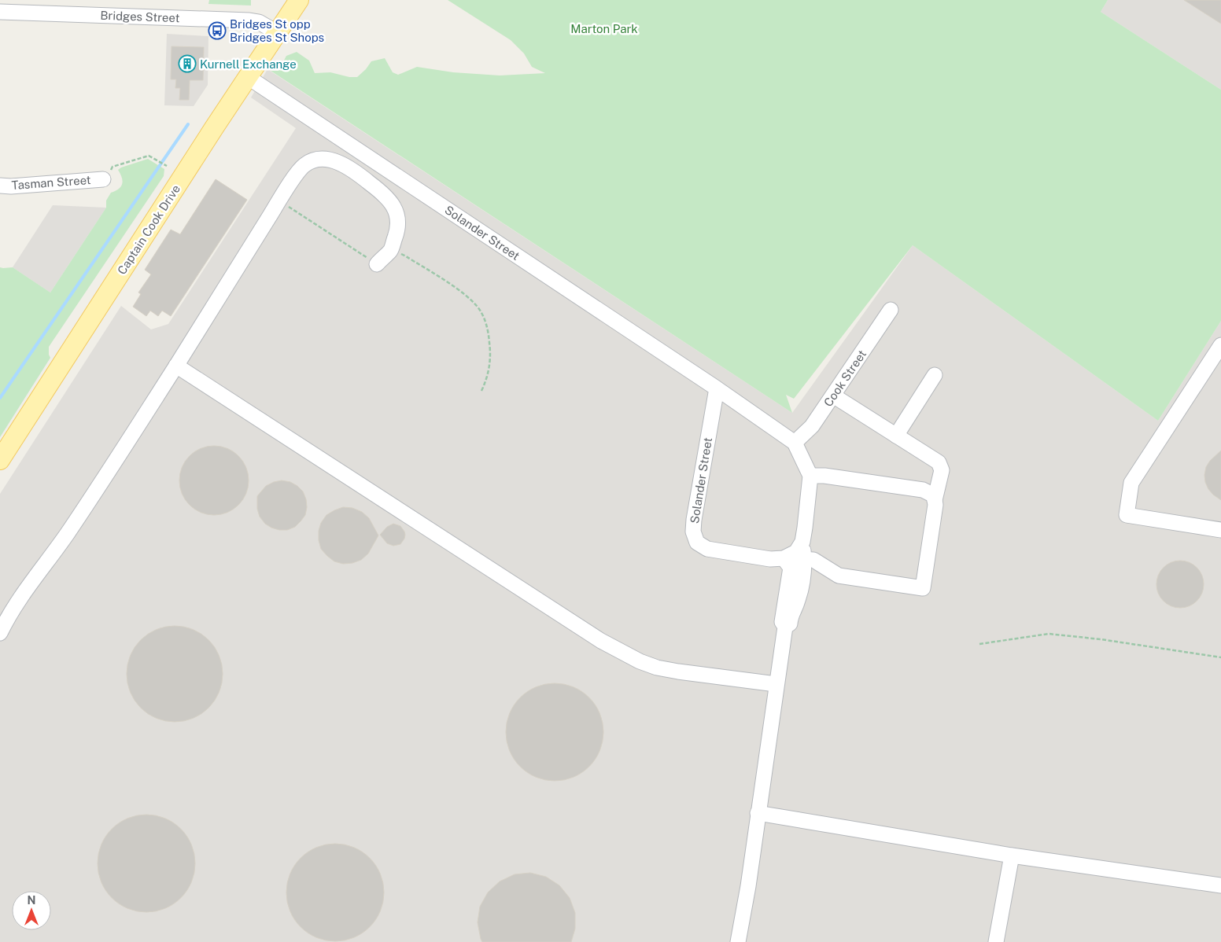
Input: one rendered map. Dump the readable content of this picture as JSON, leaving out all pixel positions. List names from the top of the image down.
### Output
{
  "streets": {
    "main road": ["Captain Cook Drive"],
    "street": [
      "Bridges Street",
      "Tasman Street",
      "Solander Street",
      "Cook Street"
    ]
  },
  "crossings": [
    ["Bridges Street", "Captain Cook Drive"],
    ["Captain Cook Drive", "Solander Street"],
    ["Solander Street", "Cook Street"]
  ],
  "parks": ["Marton Park"],
  "places": {
    "bus stop": ["Bridges St opp Bridges St Shops"],
    "building": ["Kurnell Exchange"]
  },
  "north": "top"
}
